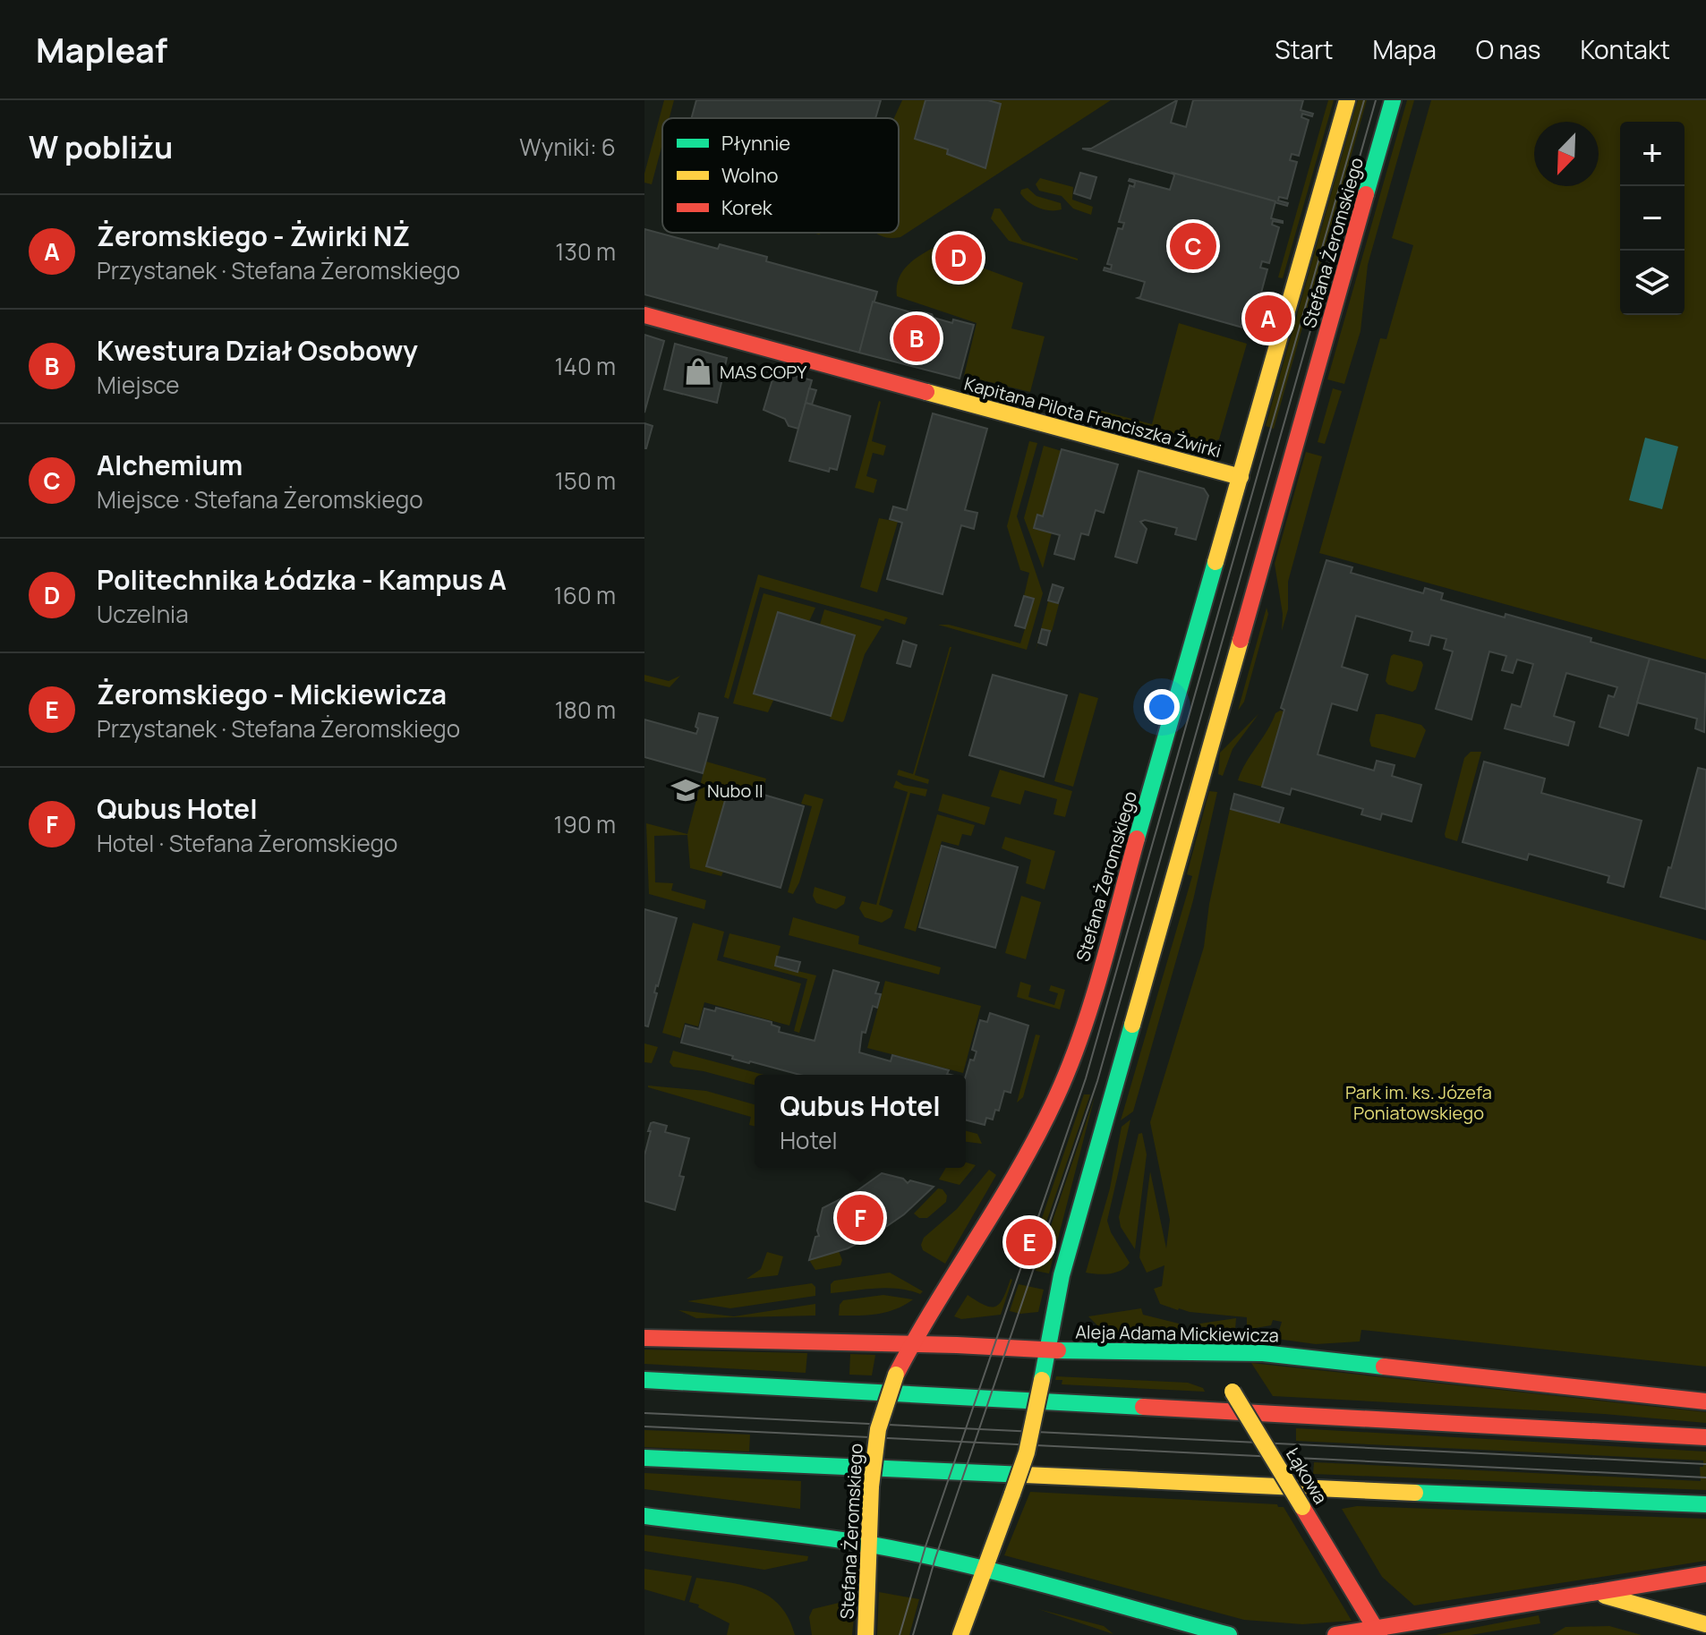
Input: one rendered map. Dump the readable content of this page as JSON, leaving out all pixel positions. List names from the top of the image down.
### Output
{
  "streets": {
    "main road": [
      "Stefana Żeromskiego",
      "Kapitana Pilota Franciszka Żwirki",
      "Aleja Adama Mickiewicza",
      "Łąkowa"
    ]
  },
  "crossings": [
    ["Stefana Żeromskiego", "Kapitana Pilota Franciszka Żwirki"],
    ["Stefana Żeromskiego", "Aleja Adama Mickiewicza"]
  ],
  "parks": ["Park im. ks. Józefa Poniatowskiego"],
  "places": {
    "shop": ["MAS COPY"],
    "school or university": ["Nubo II"]
  },
  "legend": ["Płynnie", "Wolno", "Korek"],
  "north": "bottom left",
  "page": {
    "header": "Mapleaf",
    "nav": [
      "Start",
      "Mapa",
      "O nas",
      "Kontakt"
    ],
    "heading": ["W pobliżu", "Wyniki: 6"],
    "map_buttons": ["+", "−"],
    "list": [
      {
        "mark": "A",
        "name": "Żeromskiego - Żwirki NŻ",
        "note": "Przystanek · Stefana Żeromskiego",
        "value": "130 m"
      },
      {
        "mark": "B",
        "name": "Kwestura Dział Osobowy",
        "note": "Miejsce",
        "value": "140 m"
      },
      {
        "mark": "C",
        "name": "Alchemium",
        "note": "Miejsce · Stefana Żeromskiego",
        "value": "150 m"
      },
      {
        "mark": "D",
        "name": "Politechnika Łódzka - Kampus A",
        "note": "Uczelnia",
        "value": "160 m"
      },
      {
        "mark": "E",
        "name": "Żeromskiego - Mickiewicza",
        "note": "Przystanek · Stefana Żeromskiego",
        "value": "180 m"
      },
      {
        "mark": "F",
        "name": "Qubus Hotel",
        "note": "Hotel · Stefana Żeromskiego",
        "value": "190 m"
      }
    ],
    "pins": [
      "C",
      "D",
      "A",
      "B",
      "F",
      "E"
    ],
    "popup": ["Qubus Hotel", "Hotel"]
  }
}
